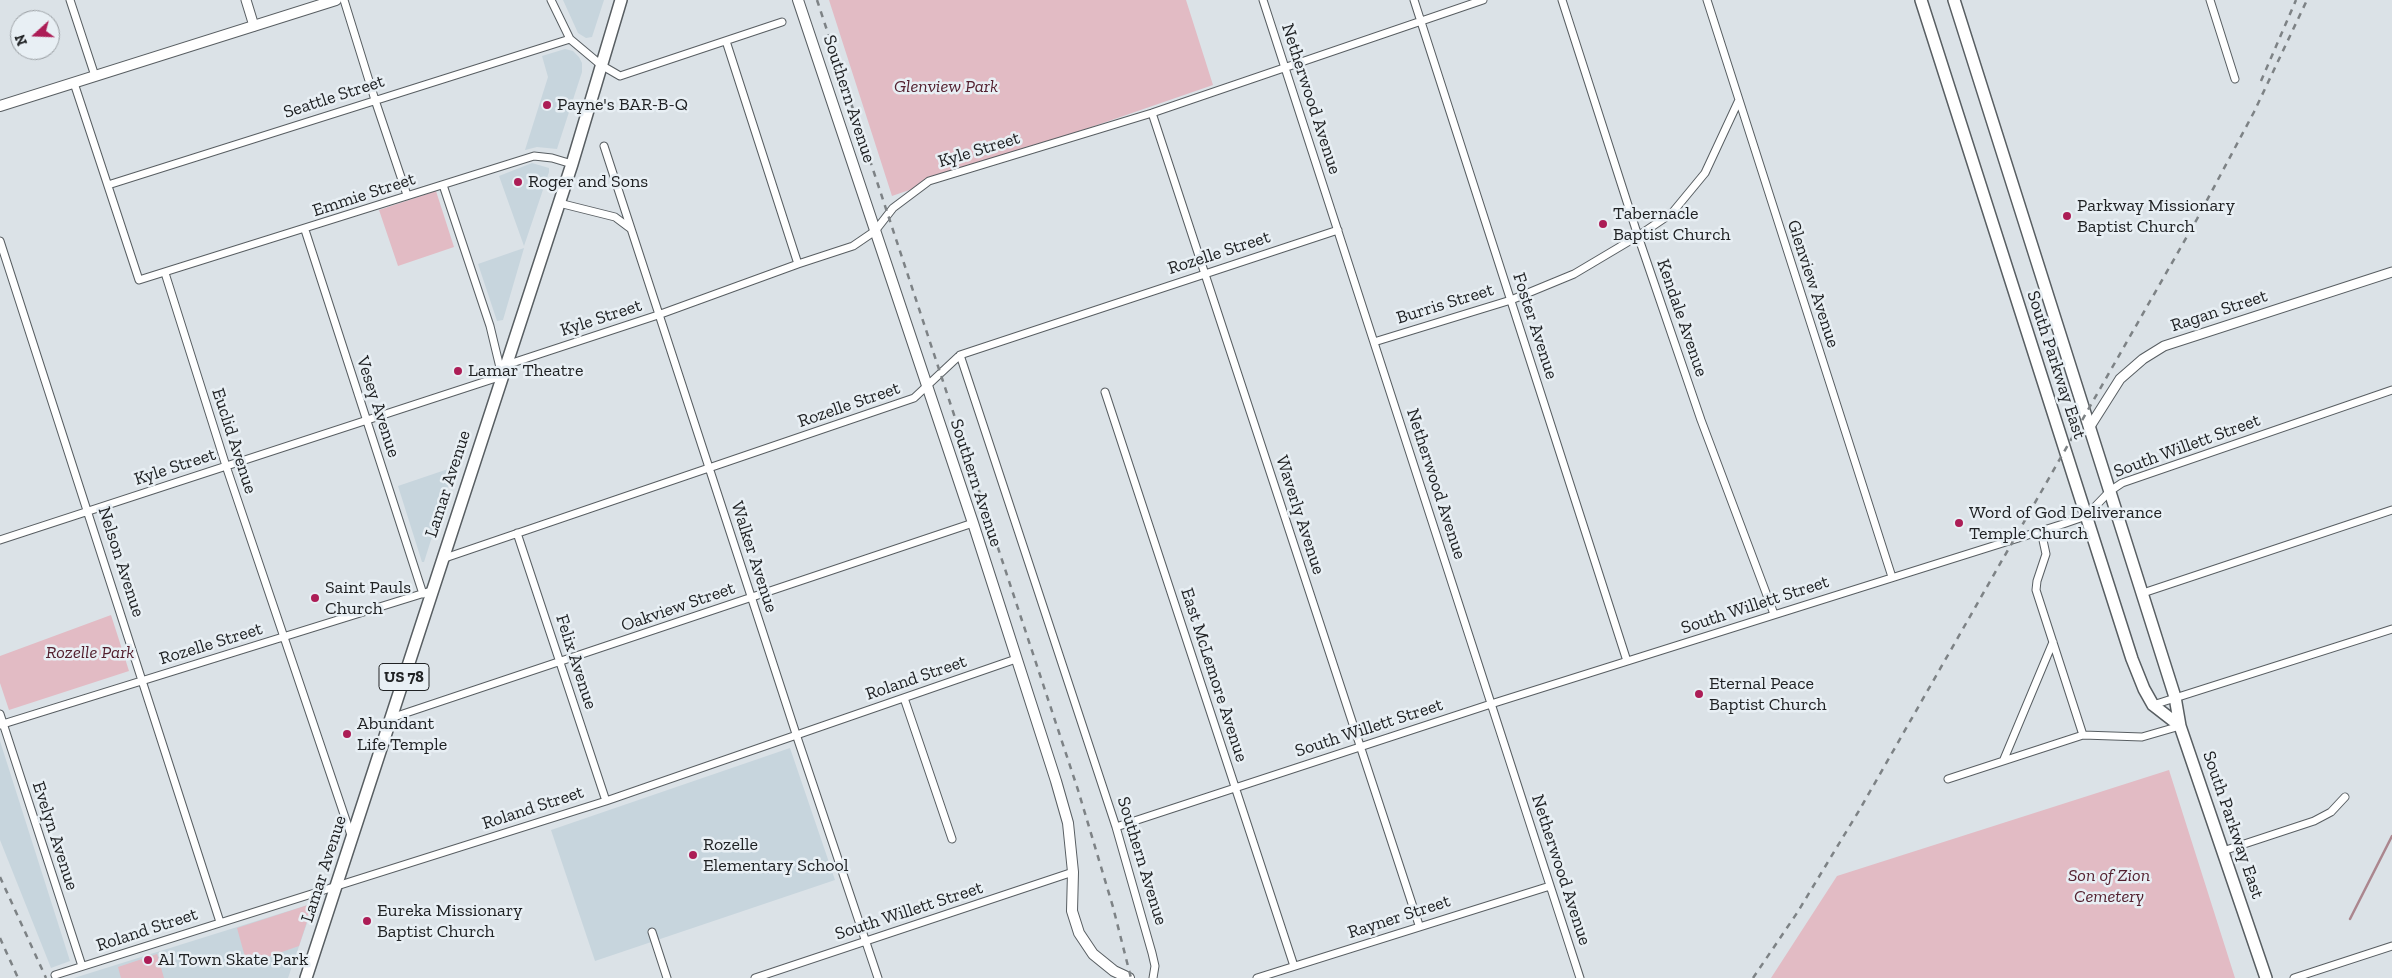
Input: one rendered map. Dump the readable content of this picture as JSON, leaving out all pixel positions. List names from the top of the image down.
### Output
{
  "streets": {
    "main road": [
      "Southern Avenue",
      "South Parkway East",
      "Lamar Avenue",
      "US 78"
    ],
    "street": [
      "Seattle Street",
      "Netherwood Avenue",
      "Kyle Street",
      "Emmie Street",
      "Rozelle Street",
      "Glenview Avenue",
      "Burris Street",
      "Ragan Street",
      "Kendale Avenue",
      "Foster Avenue",
      "Vesey Avenue",
      "Euclid Avenue",
      "South Willett Street",
      "Waverly Avenue",
      "Walker Avenue",
      "Nelson Avenue",
      "Oakview Street",
      "Felix Avenue",
      "East McLemore Avenue",
      "Roland Street",
      "Evelyn Avenue",
      "Rayner Street"
    ]
  },
  "crossings": [
    ["Southern Avenue", "Kyle Street"],
    ["Southern Avenue", "Rozelle Street"],
    ["Southern Avenue", "South Willett Street"],
    ["Southern Avenue", "Oakview Street"],
    ["Southern Avenue", "Roland Street"],
    ["Netherwood Avenue", "Kyle Street"],
    ["Netherwood Avenue", "Rozelle Street"],
    ["Netherwood Avenue", "Burris Street"],
    ["Netherwood Avenue", "South Willett Street"],
    ["Netherwood Avenue", "Rayner Street"],
    ["Kyle Street", "Foster Avenue"],
    ["Kyle Street", "Vesey Avenue"],
    ["Kyle Street", "Euclid Avenue"],
    ["Kyle Street", "Lamar Avenue"],
    ["Kyle Street", "Waverly Avenue"],
    ["Kyle Street", "Walker Avenue"],
    ["Kyle Street", "Nelson Avenue"],
    ["Emmie Street", "Vesey Avenue"],
    ["Emmie Street", "Euclid Avenue"],
    ["Emmie Street", "Lamar Avenue"],
    ["Rozelle Street", "Vesey Avenue"],
    ["Rozelle Street", "Euclid Avenue"],
    ["Rozelle Street", "Lamar Avenue"],
    ["Rozelle Street", "Waverly Avenue"],
    ["Rozelle Street", "Walker Avenue"],
    ["Rozelle Street", "Nelson Avenue"],
    ["Rozelle Street", "Felix Avenue"],
    ["Rozelle Street", "Evelyn Avenue"],
    ["Glenview Avenue", "Burris Street"],
    ["Glenview Avenue", "South Willett Street"],
    ["Burris Street", "Kendale Avenue"],
    ["Burris Street", "Foster Avenue"],
    ["Ragan Street", "South Parkway East"],
    ["Kendale Avenue", "South Willett Street"],
    ["Foster Avenue", "South Willett Street"],
    ["South Parkway East", "South Willett Street"],
    ["Vesey Avenue", "Lamar Avenue"],
    ["Euclid Avenue", "Lamar Avenue"],
    ["South Willett Street", "Waverly Avenue"],
    ["South Willett Street", "Walker Avenue"],
    ["South Willett Street", "East McLemore Avenue"],
    ["Lamar Avenue", "Oakview Street"],
    ["Lamar Avenue", "Roland Street"],
    ["Waverly Avenue", "Rayner Street"],
    ["Walker Avenue", "Oakview Street"],
    ["Walker Avenue", "Roland Street"],
    ["Nelson Avenue", "Roland Street"],
    ["Oakview Street", "Felix Avenue"],
    ["Felix Avenue", "Roland Street"],
    ["East McLemore Avenue", "Rayner Street"],
    ["Roland Street", "Evelyn Avenue"]
  ],
  "parks": ["Glenview Park", "Rozelle Park", "Son of Zion Cemetery"],
  "places": [
    "Payne's BAR-B-Q",
    "Roger and Sons",
    "Parkway Missionary Baptist Church",
    "Tabernacle Baptist Church",
    "Lamar Theatre",
    "Word of God Deliverance Temple Church",
    "Saint Pauls Church",
    "Eternal Peace Baptist Church",
    "Abundant Life Temple",
    "Rozelle Elementary School",
    "Eureka Missionary Baptist Church",
    "Al Town Skate Park"
  ],
  "north": "left"
}
